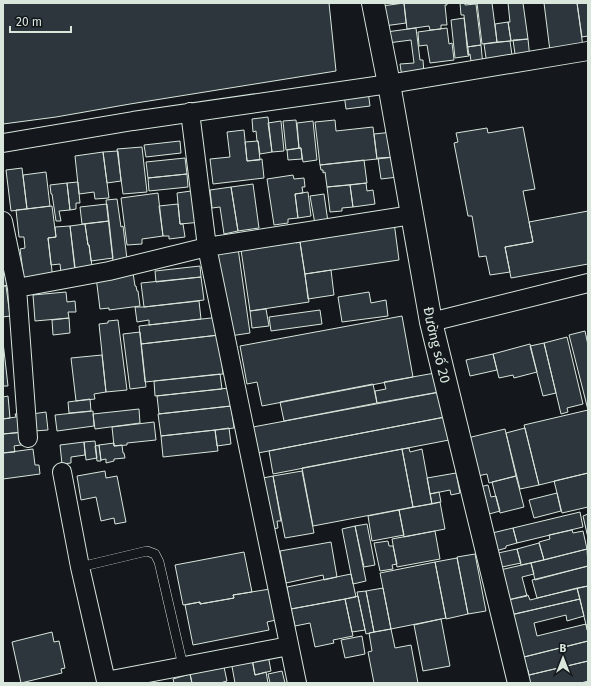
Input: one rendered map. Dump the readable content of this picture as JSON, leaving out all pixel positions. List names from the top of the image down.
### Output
{
  "streets": {
    "street": ["Đường số 20"]
  },
  "scale_bar": "20 m",
  "north": "top"
}
